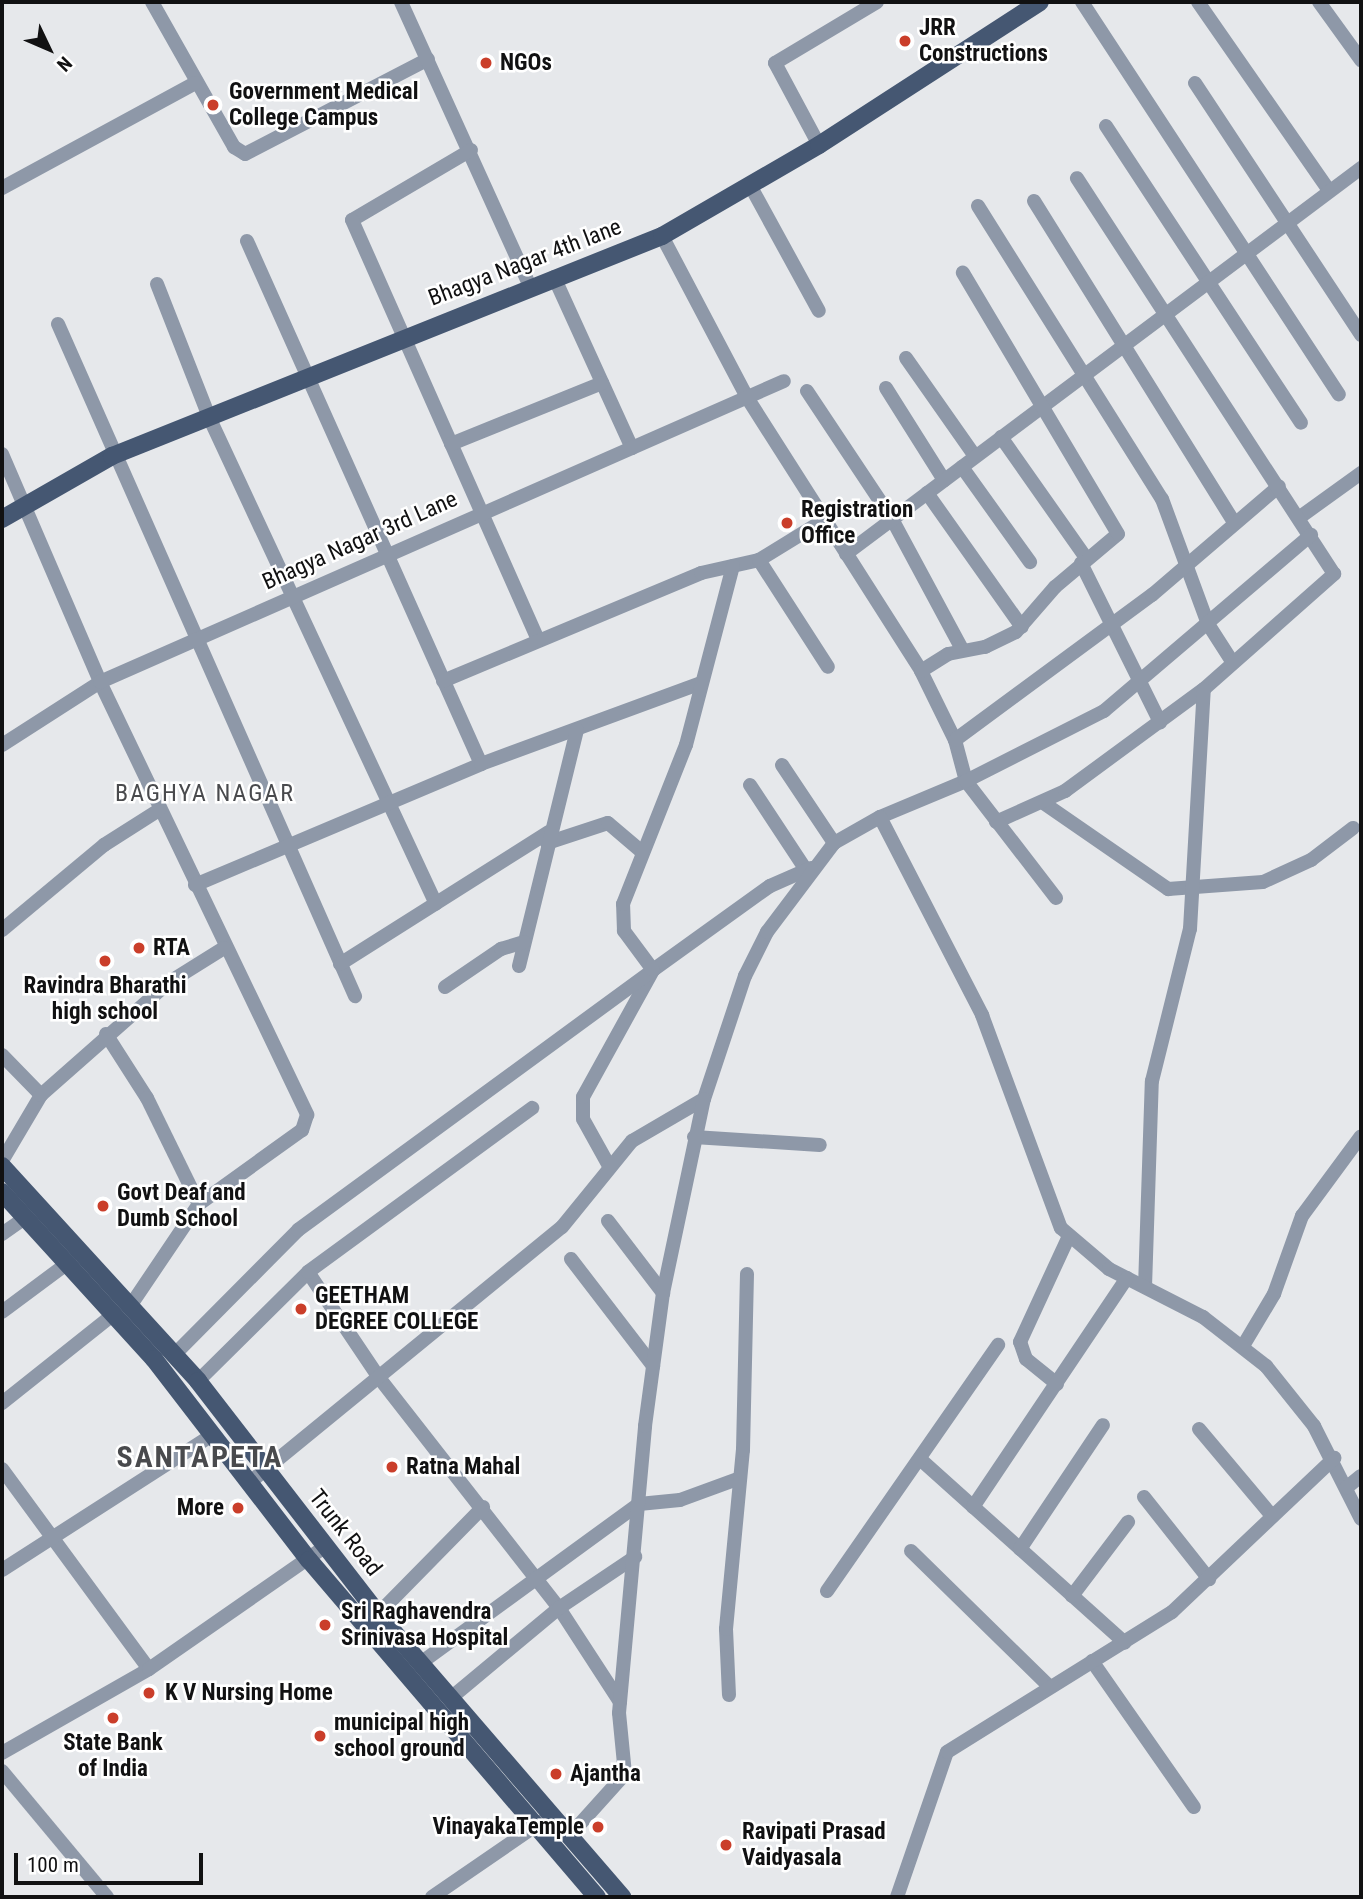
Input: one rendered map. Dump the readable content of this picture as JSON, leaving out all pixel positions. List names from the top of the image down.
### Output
{
  "streets": {
    "main road": ["Bhagya Nagar 4th lane", "Trunk Road"],
    "street": ["Bhagya Nagar 3rd Lane"]
  },
  "districts": ["BAGHYA NAGAR", "SANTAPETA"],
  "places": [
    "JRR Constructions",
    "NGOs",
    "Government Medical College Campus",
    "Registration Office",
    "RTA",
    "Ravindra Bharathi high school",
    "Govt Deaf and Dumb School",
    "GEETHAM DEGREE COLLEGE",
    "Ratna Mahal",
    "More",
    "Sri Raghavendra Srinivasa Hospital",
    "K V Nursing Home",
    "State Bank of India",
    "municipal high school ground",
    "Ajantha",
    "VinayakaTemple",
    "Ravipati Prasad Vaidyasala"
  ],
  "scale_bar": "100 m",
  "north": "bottom right"
}
